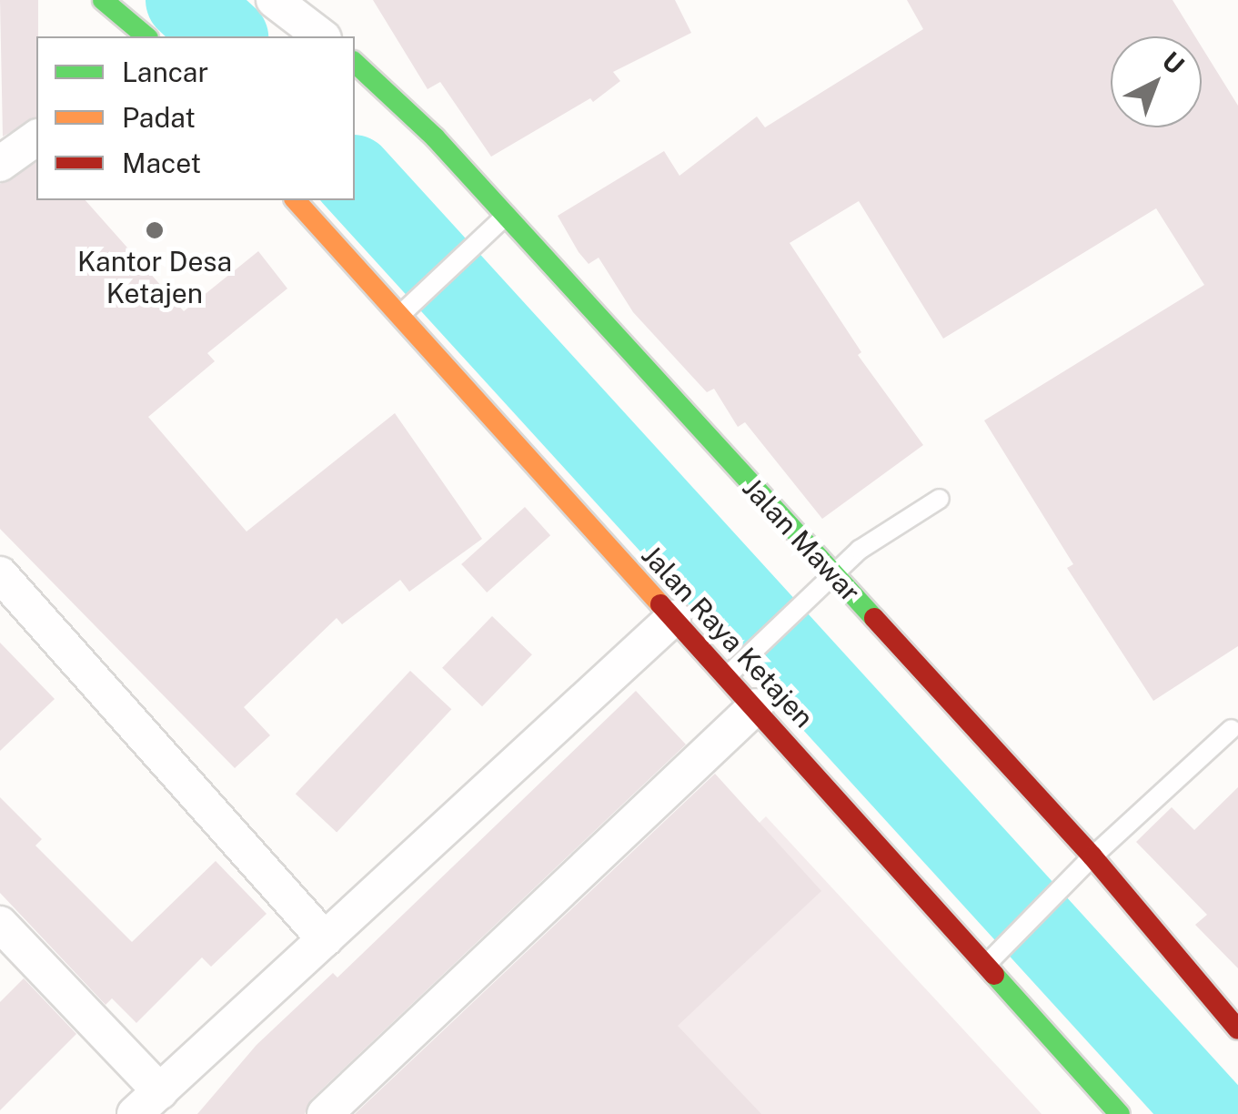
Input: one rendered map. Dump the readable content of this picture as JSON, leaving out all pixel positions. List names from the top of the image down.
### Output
{
  "streets": {
    "street": ["Jalan Mawar", "Jalan Raya Ketajen"]
  },
  "places": ["Kantor Desa Ketajen"],
  "legend": ["Lancar", "Padat", "Macet"],
  "north": "top right"
}
